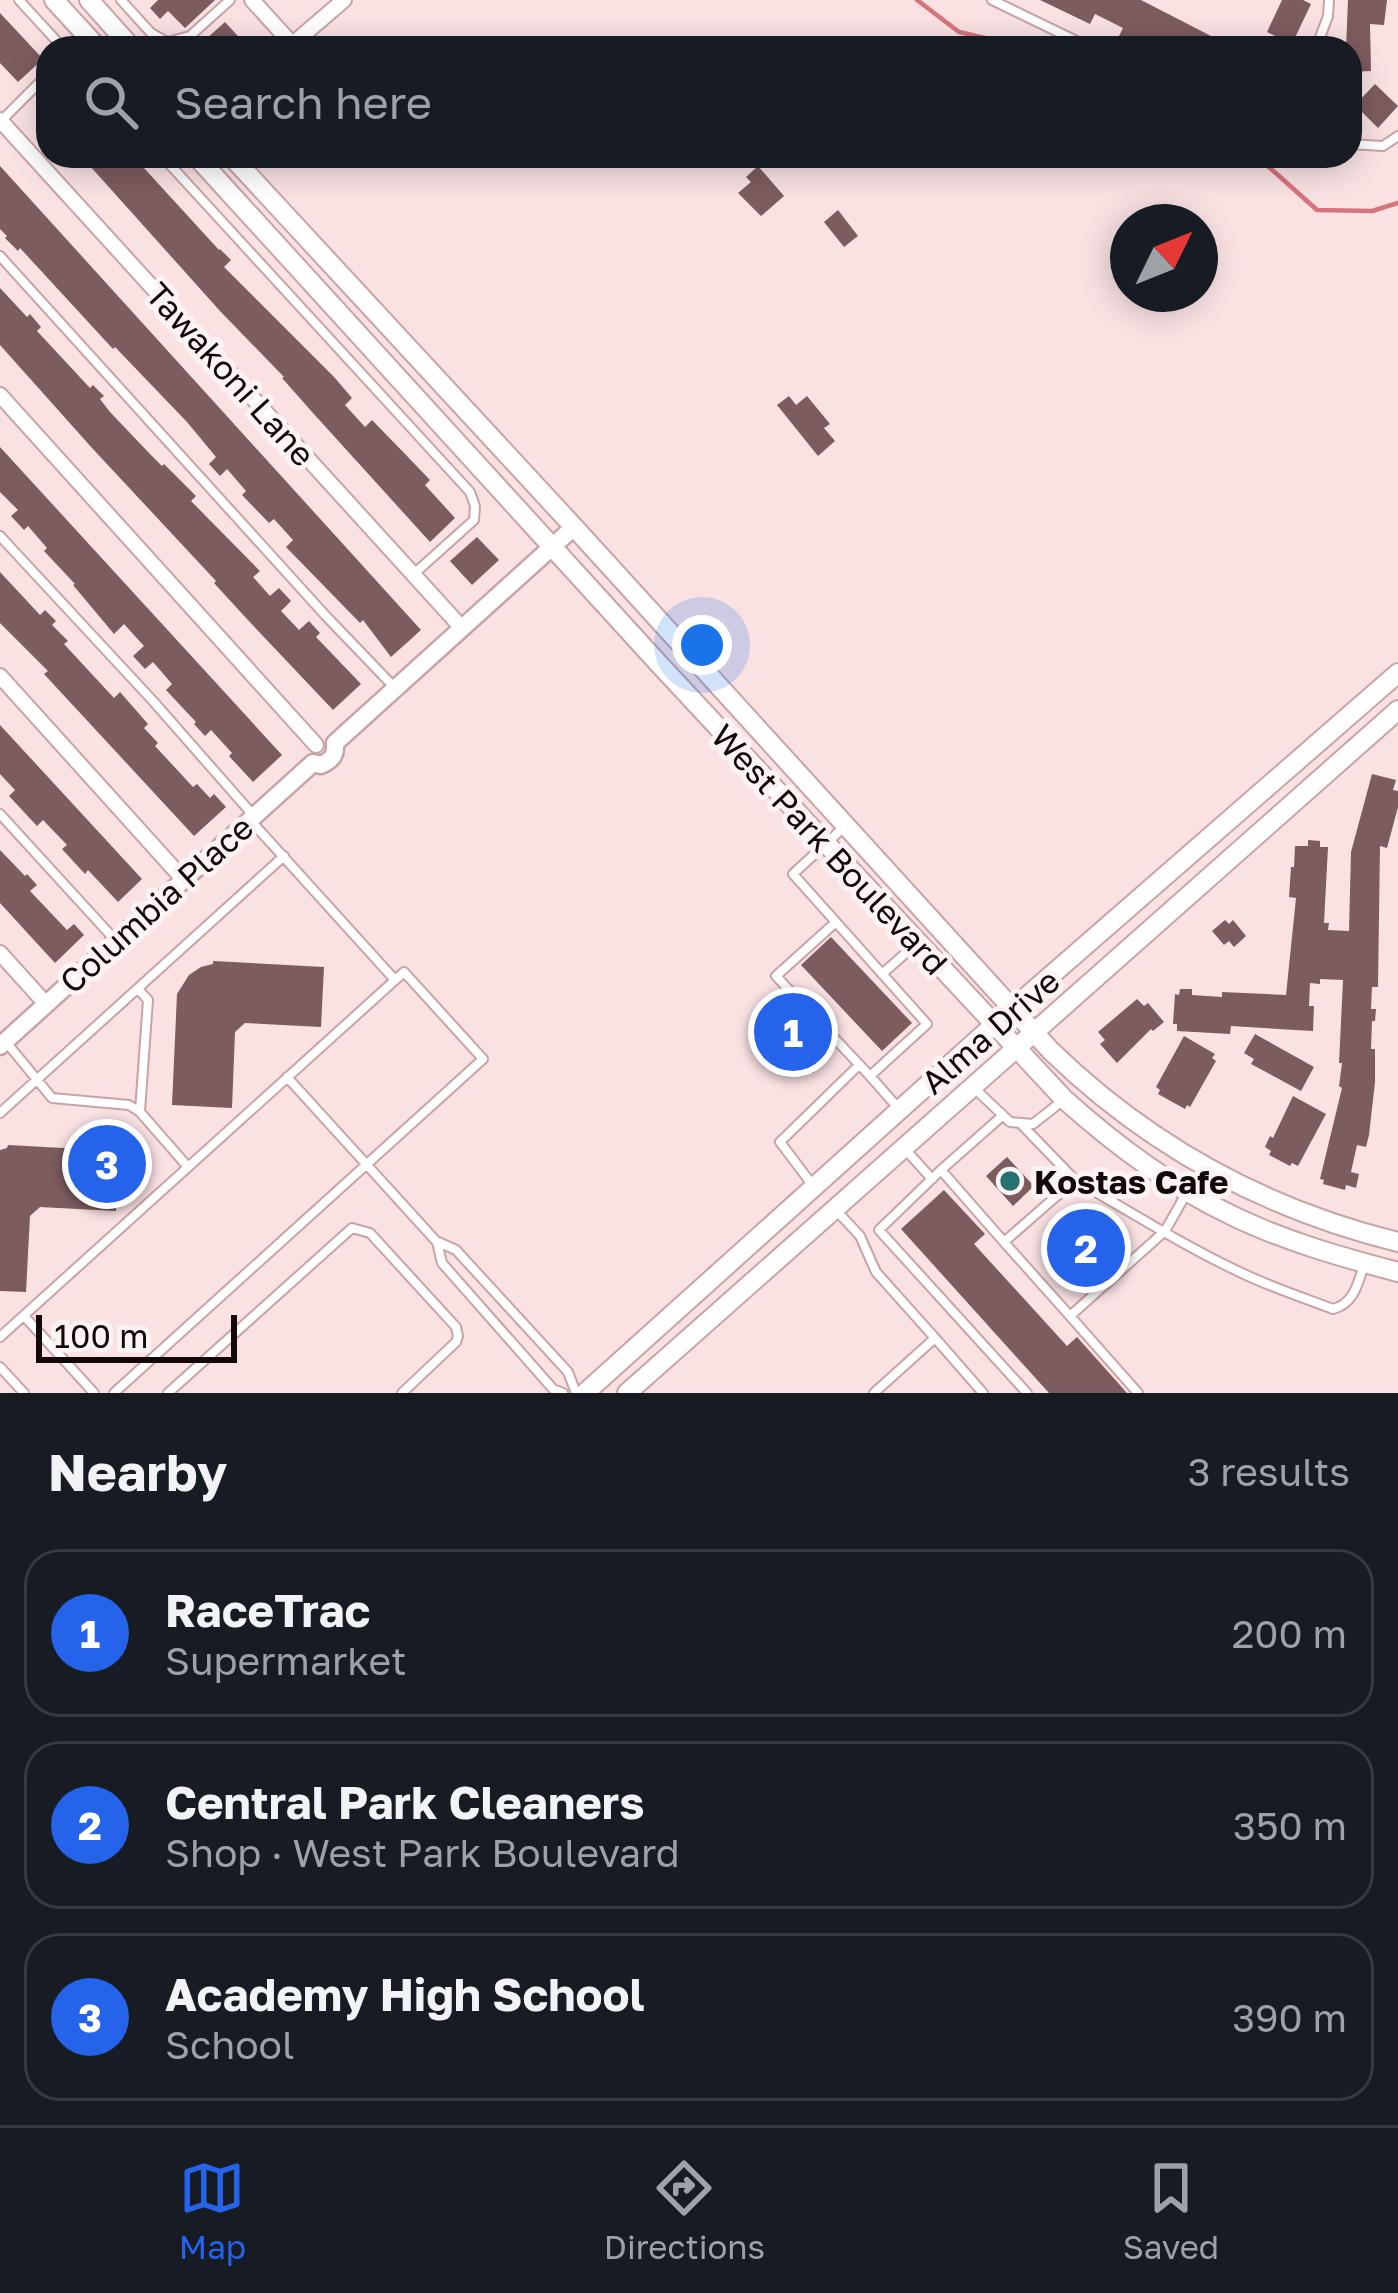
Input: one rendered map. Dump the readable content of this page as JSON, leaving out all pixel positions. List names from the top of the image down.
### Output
{
  "streets": {
    "main road": ["West Park Boulevard", "Alma Drive"],
    "street": ["Tawakoni Lane", "Columbia Place"]
  },
  "crossings": [
    ["Tawakoni Lane", "Columbia Place"],
    ["West Park Boulevard", "Columbia Place"],
    ["West Park Boulevard", "Alma Drive"]
  ],
  "places": ["Kostas Cafe"],
  "scale_bar": "100 m",
  "north": "top right",
  "page": {
    "search": "Search here",
    "pins": ["1", "3", "2"],
    "scale": "100 m",
    "heading": ["Nearby", "3 results"],
    "list": [
      {
        "mark": "1",
        "name": "RaceTrac",
        "note": "Supermarket",
        "value": "200 m"
      },
      {
        "mark": "2",
        "name": "Central Park Cleaners",
        "note": "Shop · West Park Boulevard",
        "value": "350 m"
      },
      {
        "mark": "3",
        "name": "Academy High School",
        "note": "School",
        "value": "390 m"
      }
    ],
    "nav": ["Map", "Directions", "Saved"]
  }
}
